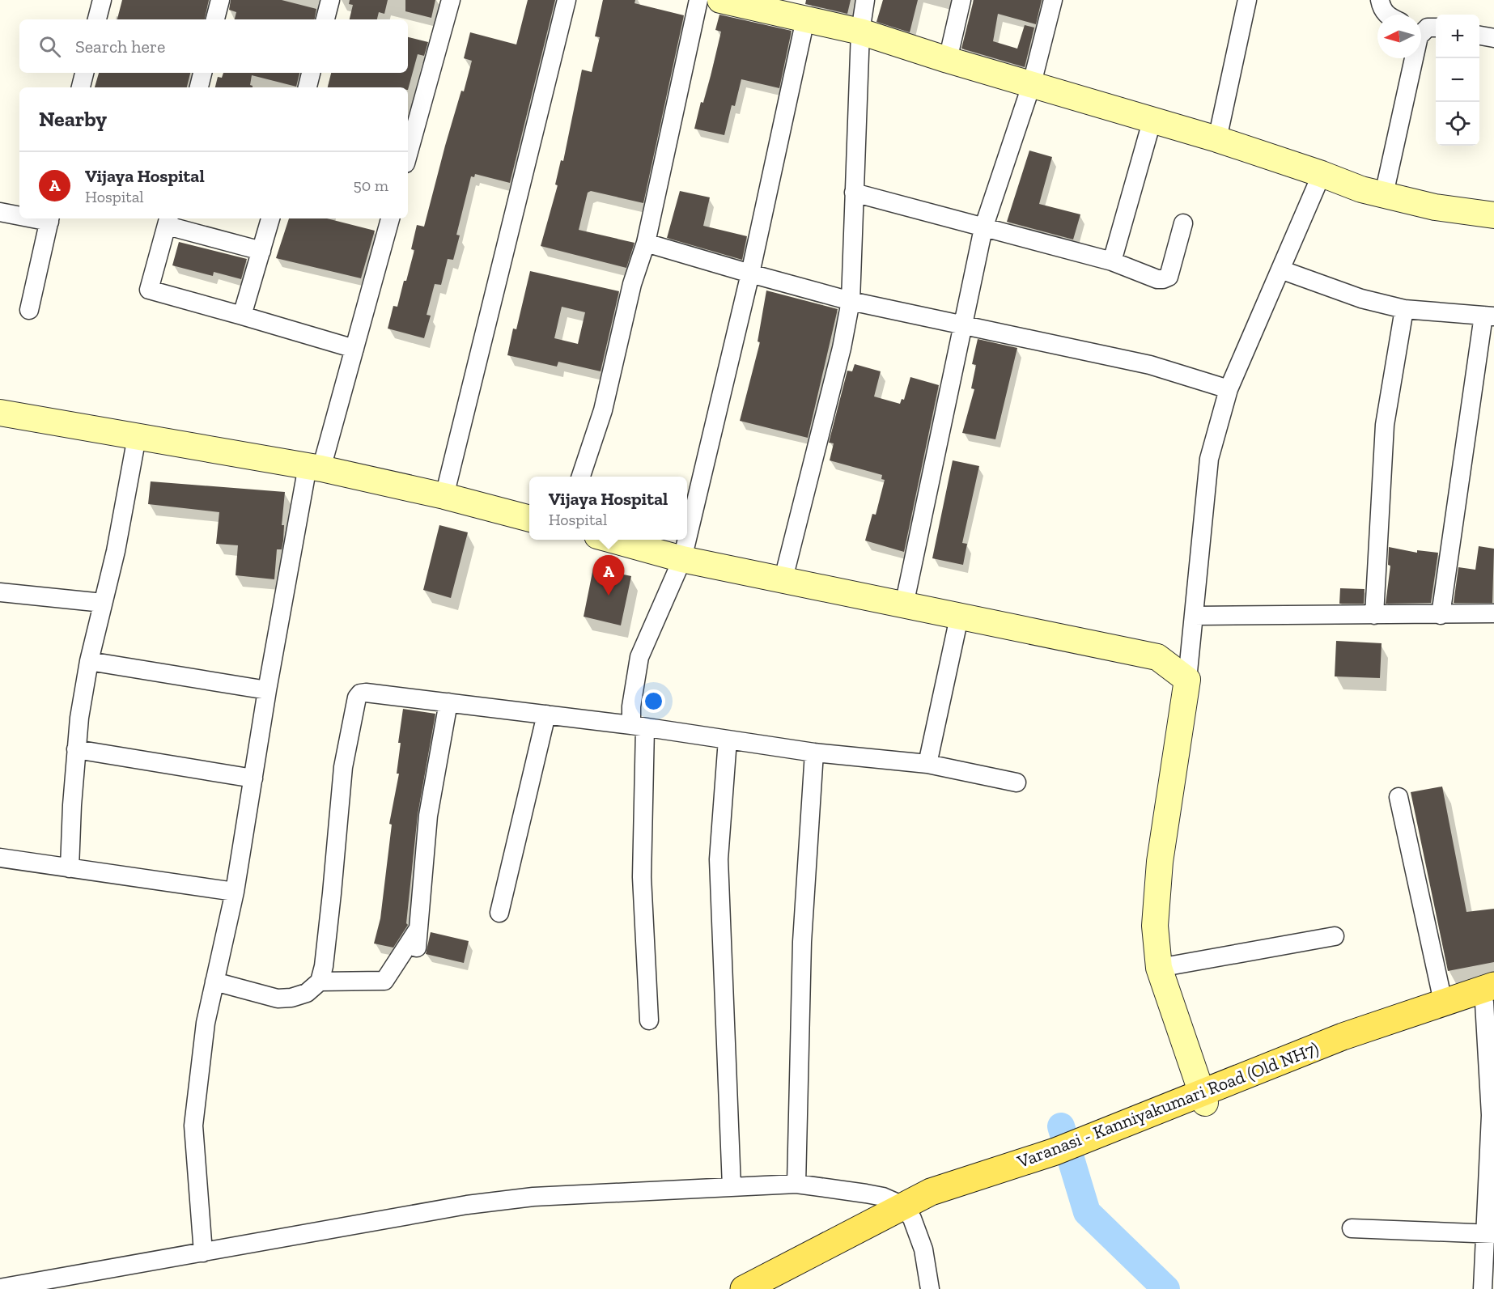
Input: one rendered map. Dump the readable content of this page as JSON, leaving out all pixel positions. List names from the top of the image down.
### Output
{
  "streets": {
    "main road": ["Varanasi - Kanniyakumari Road (Old NH7)"]
  },
  "north": "left",
  "page": {
    "map_buttons": ["+", "−"],
    "search": "Search here",
    "heading": "Nearby",
    "list": [
      {
        "mark": "A",
        "name": "Vijaya Hospital",
        "note": "Hospital",
        "value": "50 m"
      }
    ],
    "popup": ["Vijaya Hospital", "Hospital"],
    "pins": "A"
  }
}
